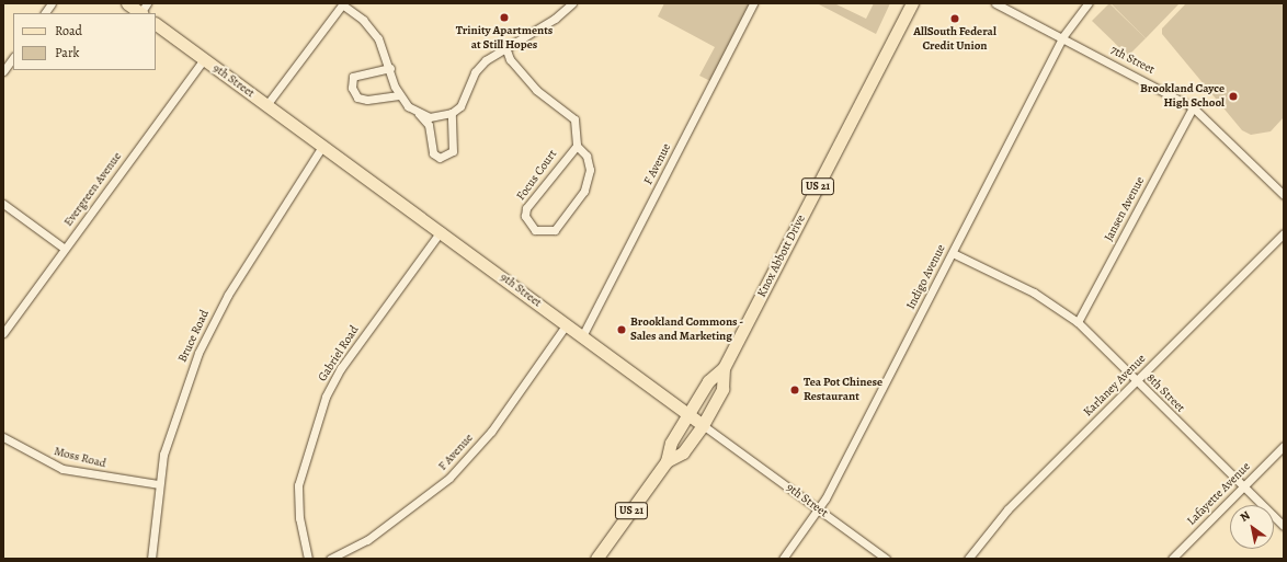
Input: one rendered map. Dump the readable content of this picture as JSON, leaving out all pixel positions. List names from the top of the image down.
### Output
{
  "streets": {
    "main road": ["9th Street", "US 21", "Knox Abbott Drive"],
    "street": [
      "7th Street",
      "F Avenue",
      "Focus Court",
      "Evergreen Avenue",
      "Jansen Avenue",
      "Indigo Avenue",
      "Bruce Road",
      "Gabriel Road",
      "Karlaney Avenue",
      "8th Street",
      "Moss Road",
      "Lafayette Avenue"
    ]
  },
  "crossings": [
    ["7th Street", "Jansen Avenue"],
    ["7th Street", "Indigo Avenue"],
    ["9th Street", "F Avenue"],
    ["9th Street", "Evergreen Avenue"],
    ["9th Street", "Knox Abbott Drive"],
    ["9th Street", "Indigo Avenue"],
    ["9th Street", "Bruce Road"],
    ["9th Street", "Gabriel Road"],
    ["Jansen Avenue", "8th Street"],
    ["Indigo Avenue", "8th Street"],
    ["Bruce Road", "Moss Road"],
    ["Karlaney Avenue", "8th Street"],
    ["8th Street", "Lafayette Avenue"]
  ],
  "places": [
    "Trinity Apartments at Still Hopes",
    "AllSouth Federal Credit Union",
    "Brookland Cayce High School",
    "Brookland Commons - Sales and Marketing",
    "Tea Pot Chinese Restaurant"
  ],
  "legend": ["Road", "Park"],
  "north": "top left"
}
